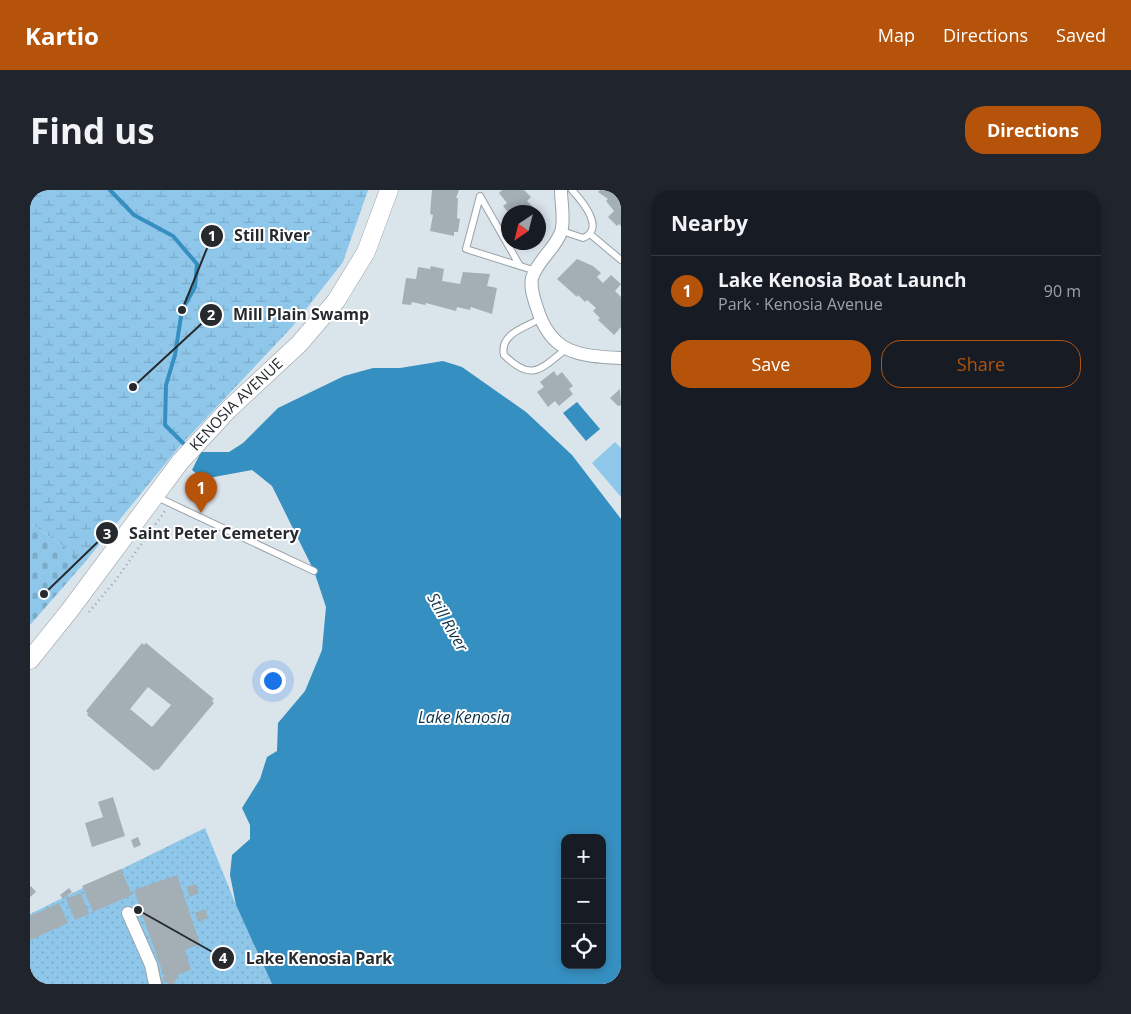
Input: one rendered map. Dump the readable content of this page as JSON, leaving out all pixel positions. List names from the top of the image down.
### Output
{
  "streets": {
    "street": ["KENOSIA AVENUE"]
  },
  "water": ["Still River", "Lake Kenosia"],
  "places": [
    "Still River",
    "Mill Plain Swamp",
    "Saint Peter Cemetery",
    "Lake Kenosia Park"
  ],
  "north": "bottom left",
  "page": {
    "header": "Kartio",
    "nav": ["Map", "Directions", "Saved"],
    "buttons": [
      "Directions",
      ["Save", "Share"]
    ],
    "title": "Find us",
    "heading": "Nearby",
    "list": [
      {
        "mark": "1",
        "name": "Lake Kenosia Boat Launch",
        "note": "Park · Kenosia Avenue",
        "value": "90 m"
      }
    ],
    "pins": "1",
    "map_buttons": ["+", "−"]
  }
}
